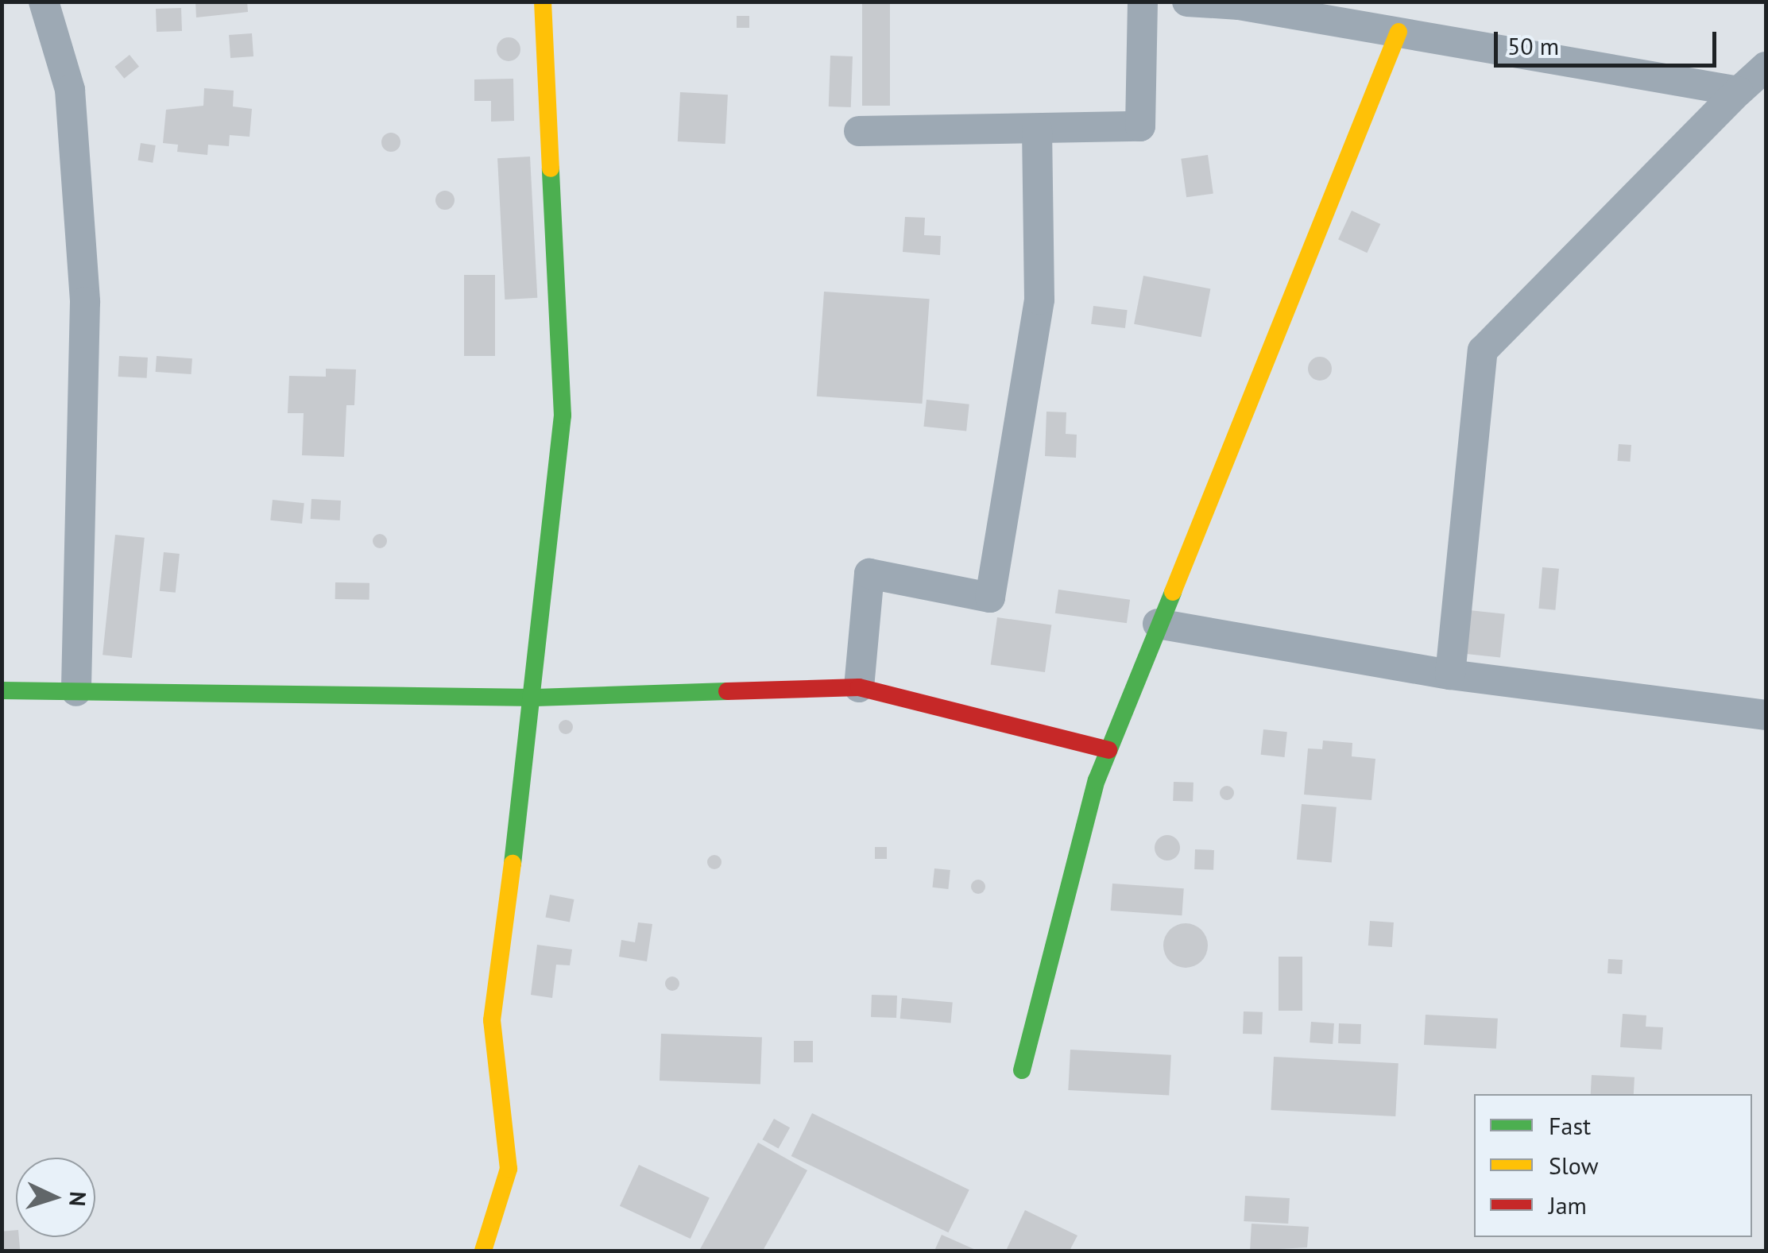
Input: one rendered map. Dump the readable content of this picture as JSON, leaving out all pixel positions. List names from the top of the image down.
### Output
{
  "legend": ["Fast", "Slow", "Jam"],
  "scale_bar": "50 m",
  "north": "right"
}
